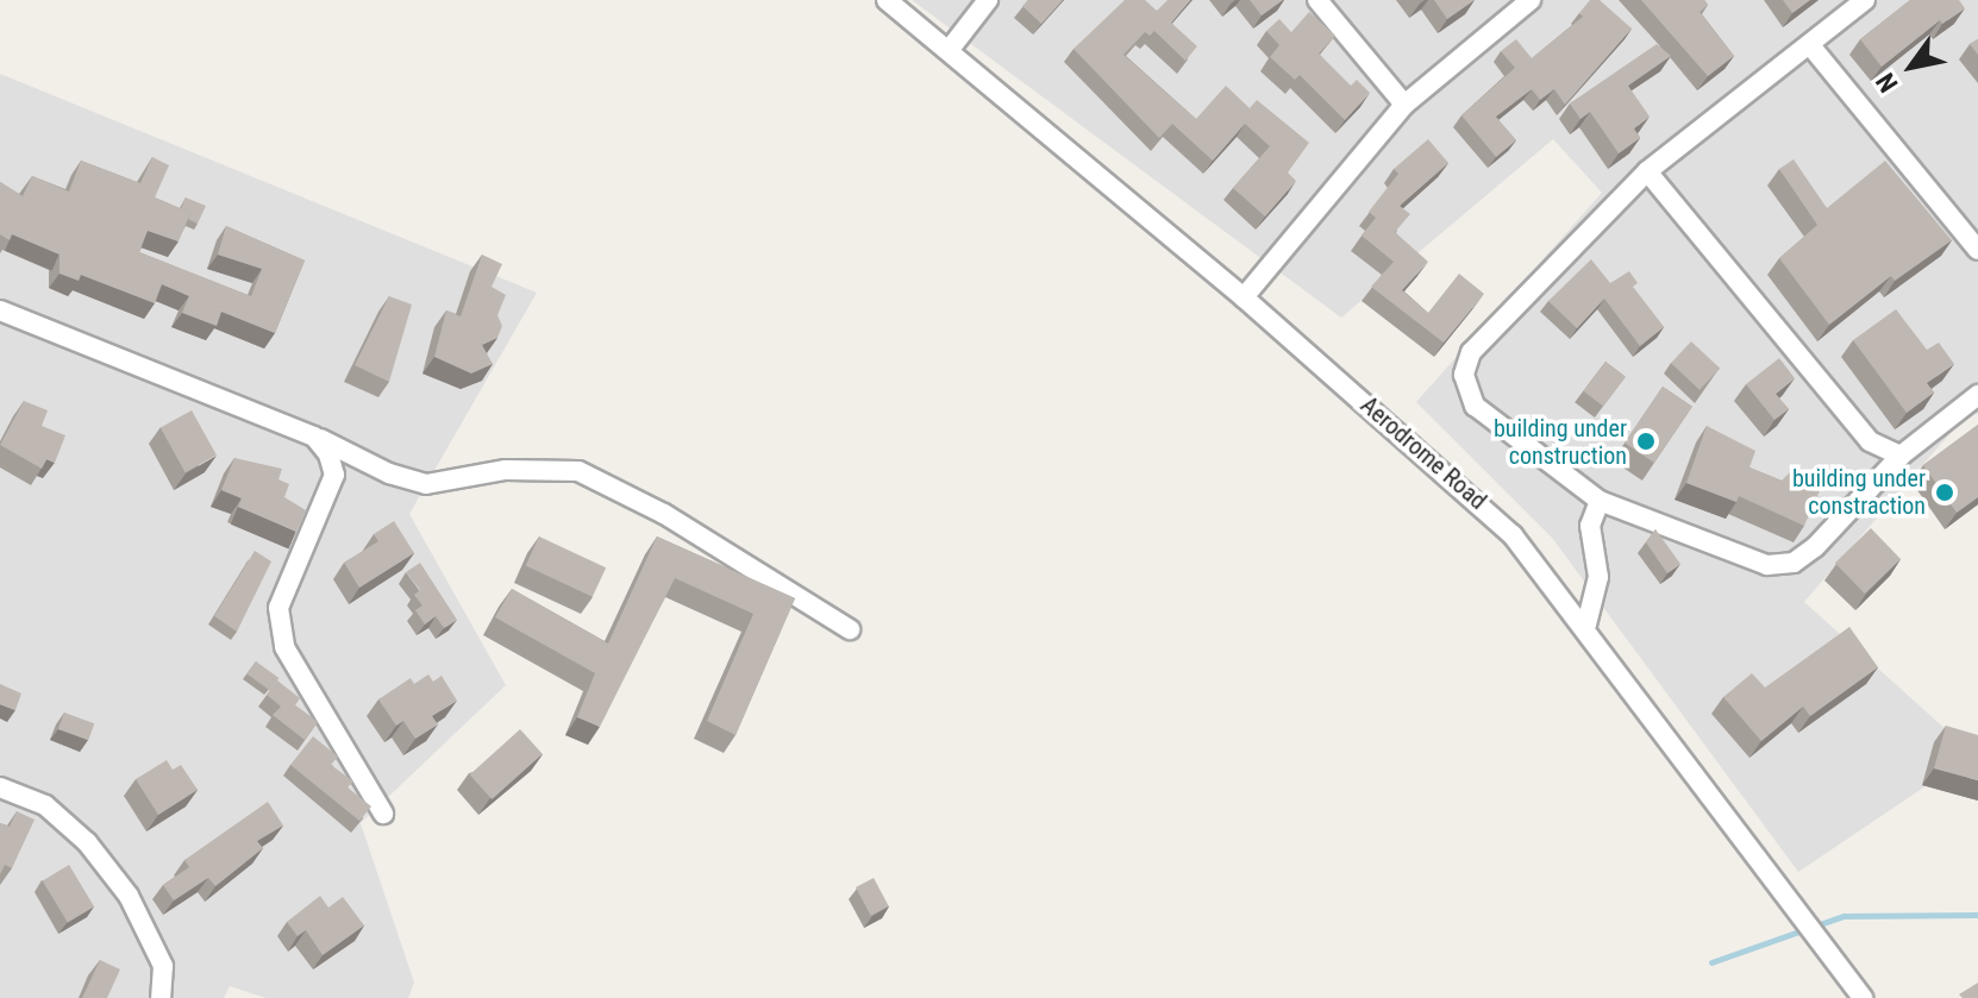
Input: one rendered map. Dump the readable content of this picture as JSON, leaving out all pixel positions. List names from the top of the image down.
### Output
{
  "streets": {
    "street": ["Aerodrome Road"]
  },
  "places": ["building under construction", "building under constraction"],
  "north": "bottom left"
}
